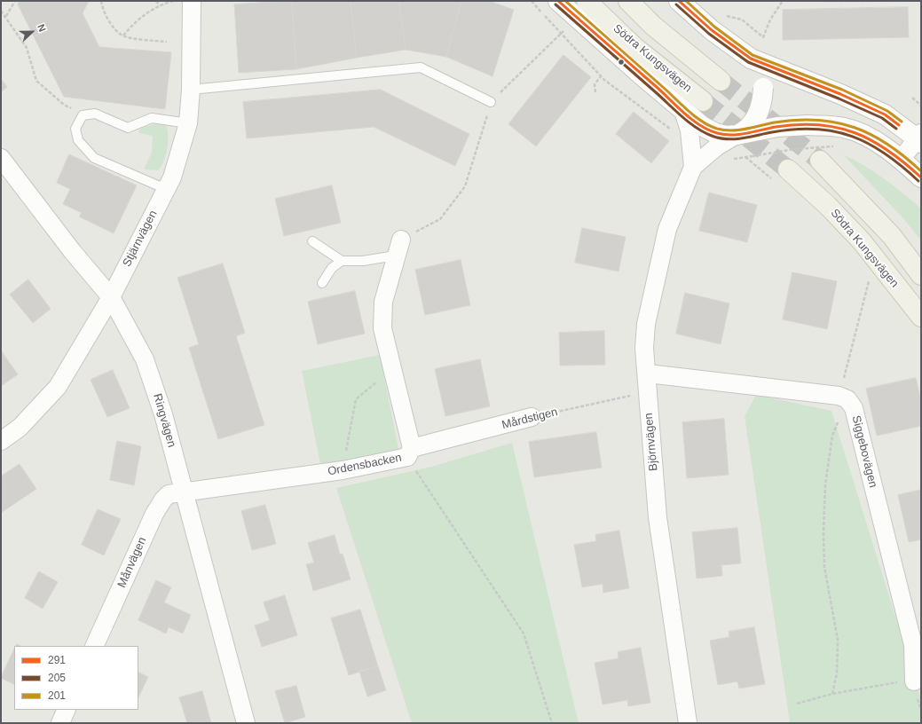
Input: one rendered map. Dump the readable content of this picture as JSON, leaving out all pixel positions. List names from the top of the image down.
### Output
{
  "streets": {
    "main road": ["Södra Kungsvägen"],
    "street": [
      "Stjärnvägen",
      "Mårdstigen",
      "Ringvägen",
      "Björnvägen",
      "Siggebovägen",
      "Ordensbacken",
      "Månvägen"
    ]
  },
  "crossings": [
    ["Stjärnvägen", "Ringvägen"],
    ["Mårdstigen", "Björnvägen"],
    ["Mårdstigen", "Ordensbacken"],
    ["Ringvägen", "Ordensbacken"],
    ["Ringvägen", "Månvägen"],
    ["Ordensbacken", "Månvägen"]
  ],
  "lines": ["transit line 291", "transit line 201", "transit line 205"],
  "legend": ["291", "205", "201"],
  "north": "right"
}
